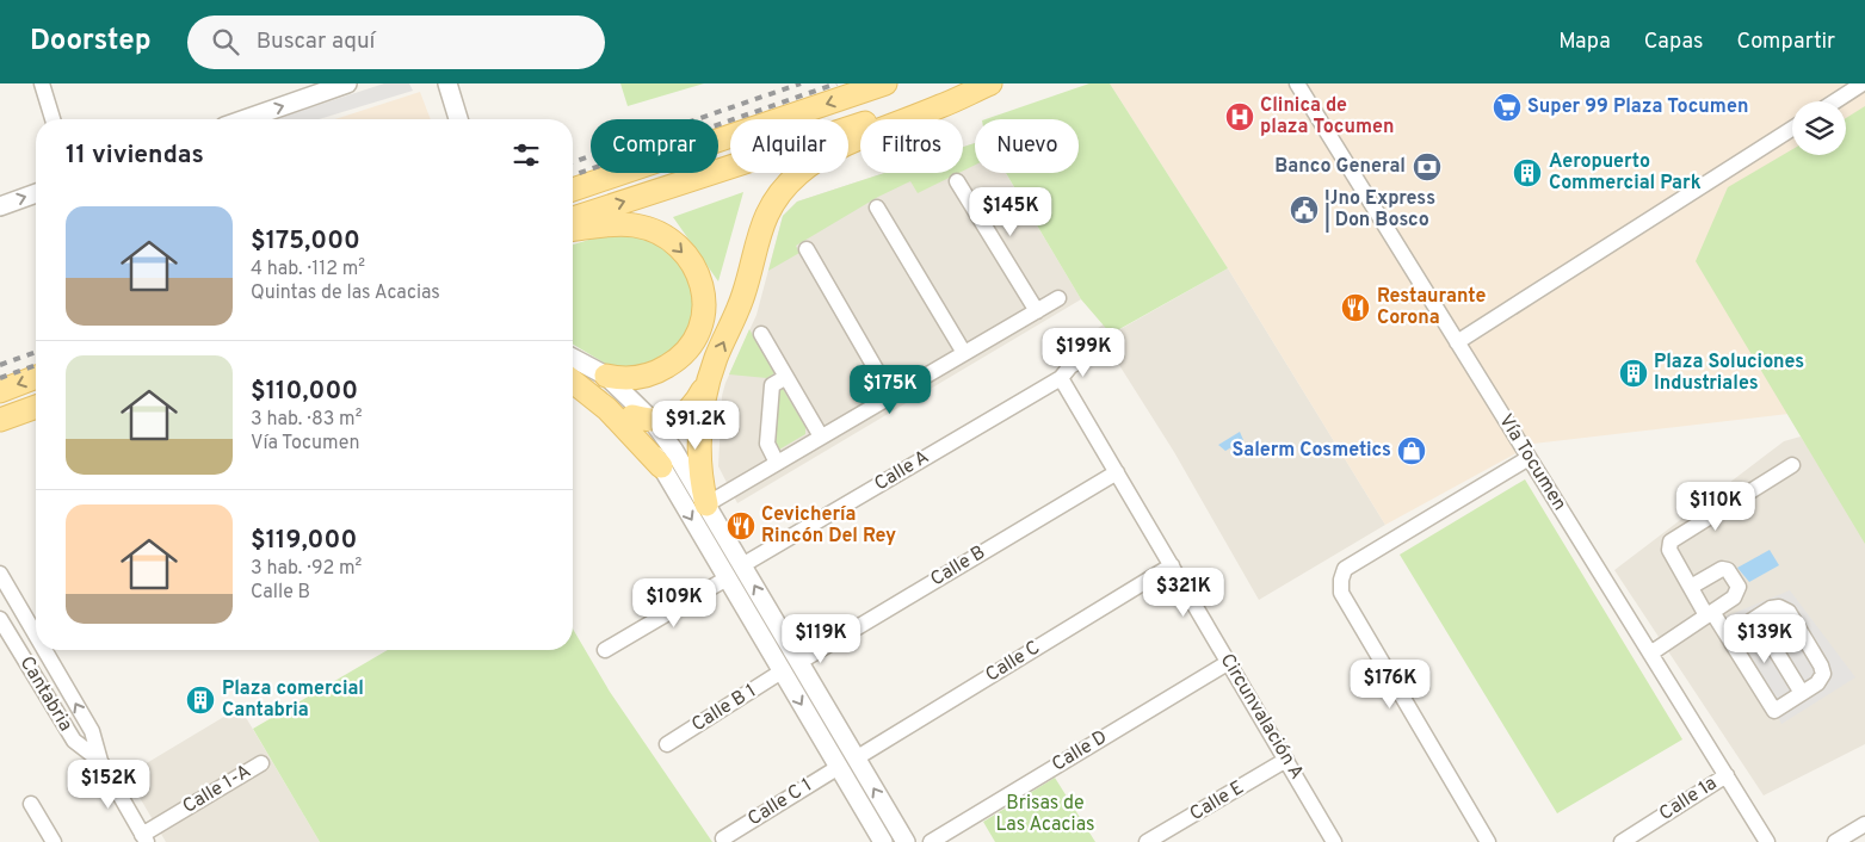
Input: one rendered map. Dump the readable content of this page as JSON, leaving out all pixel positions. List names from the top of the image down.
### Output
{
  "streets": {
    "street": [
      "Vía Tocumen",
      "Calle A",
      "Calle B",
      "Calle C",
      "Cantabria",
      "Calle B 1",
      "Circunvalación A",
      "Calle D",
      "Calle 1-A",
      "Calle 1a",
      "Calle E",
      "Calle C 1"
    ]
  },
  "crossings": [
    ["Vía Tocumen", "Calle 1a"],
    ["Calle A", "Circunvalación A"],
    ["Calle B", "Circunvalación A"],
    ["Calle C", "Circunvalación A"],
    ["Cantabria", "Calle 1-A"],
    ["Circunvalación A", "Calle D"],
    ["Circunvalación A", "Calle E"]
  ],
  "parks": ["Brisas de Las Acacias"],
  "places": {
    "supermarket": ["Super 99 Plaza Tocumen"],
    "hospital": ["Clinica de plaza Tocumen"],
    "bank": ["Banco General"],
    "building": ["Aeropuerto Commercial Park", "Plaza Soluciones Industriales", "Plaza comercial Cantabria"],
    "public building": ["Uno Express | Don Bosco"],
    "restaurant": ["Restaurante Corona", "Cevichería Rincón Del Rey"],
    "shop": ["Salerm Cosmetics"]
  },
  "page": {
    "header": "Doorstep",
    "search": "Buscar aquí",
    "nav": ["Mapa", "Capas", "Compartir"],
    "chip": [
      "Comprar",
      "Alquilar",
      "Filtros",
      "Nuevo"
    ],
    "heading": "11 viviendas",
    "price": [
      "$145K",
      "$199K",
      "$175K",
      "$91.2K",
      "$110K",
      "$321K",
      "$109K",
      "$119K",
      "$139K",
      "$176K",
      "$152K"
    ],
    "list": [
      {
        "name": "$175,000",
        "note": "4 hab. · 112 m² · Quintas de las Acacias"
      },
      {
        "name": "$110,000",
        "note": "3 hab. · 83 m² · Vía Tocumen"
      },
      {
        "name": "$119,000",
        "note": "3 hab. · 92 m² · Calle B"
      }
    ]
  }
}
